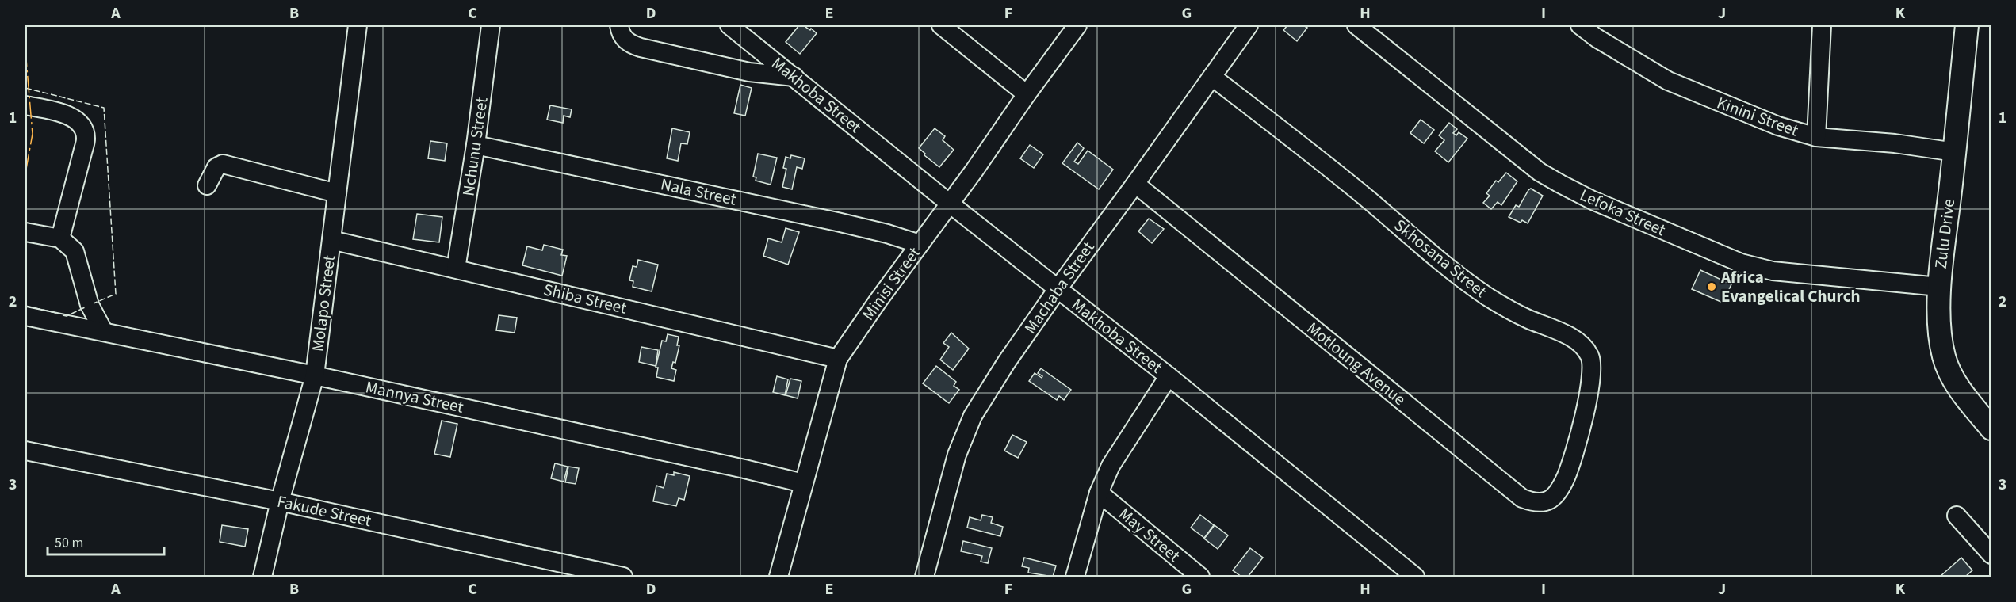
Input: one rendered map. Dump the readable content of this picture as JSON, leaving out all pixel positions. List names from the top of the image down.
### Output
{
  "streets": {
    "main road": ["Zulu Drive"],
    "street": [
      "Makhoba Street",
      "Kinini Street",
      "Nchunu Street",
      "Nala Street",
      "Lefoka Street",
      "Skhosana Street",
      "Minisi Street",
      "Machaba Street",
      "Shiba Street",
      "Molapo Street",
      "Motloung Avenue",
      "Mannya Street",
      "Fakude Street",
      "May Street"
    ]
  },
  "crossings": [
    ["Makhoba Street", "Minisi Street"],
    ["Makhoba Street", "Machaba Street"],
    ["Kinini Street", "Zulu Drive"],
    ["Nchunu Street", "Nala Street"],
    ["Nchunu Street", "Shiba Street"],
    ["Nala Street", "Minisi Street"],
    ["Lefoka Street", "Zulu Drive"],
    ["Skhosana Street", "Machaba Street"],
    ["Skhosana Street", "Motloung Avenue"],
    ["Minisi Street", "Shiba Street"],
    ["Minisi Street", "Mannya Street"],
    ["Machaba Street", "Motloung Avenue"],
    ["Shiba Street", "Molapo Street"],
    ["Molapo Street", "Mannya Street"],
    ["Molapo Street", "Fakude Street"]
  ],
  "places": ["Africa Evangelical Church"],
  "scale_bar": "50 m",
  "grid": {
    "columns": [
      "A",
      "B",
      "C",
      "D",
      "E",
      "F",
      "G",
      "H",
      "I",
      "J",
      "K"
    ],
    "rows": ["1", "2", "3"]
  }
}
